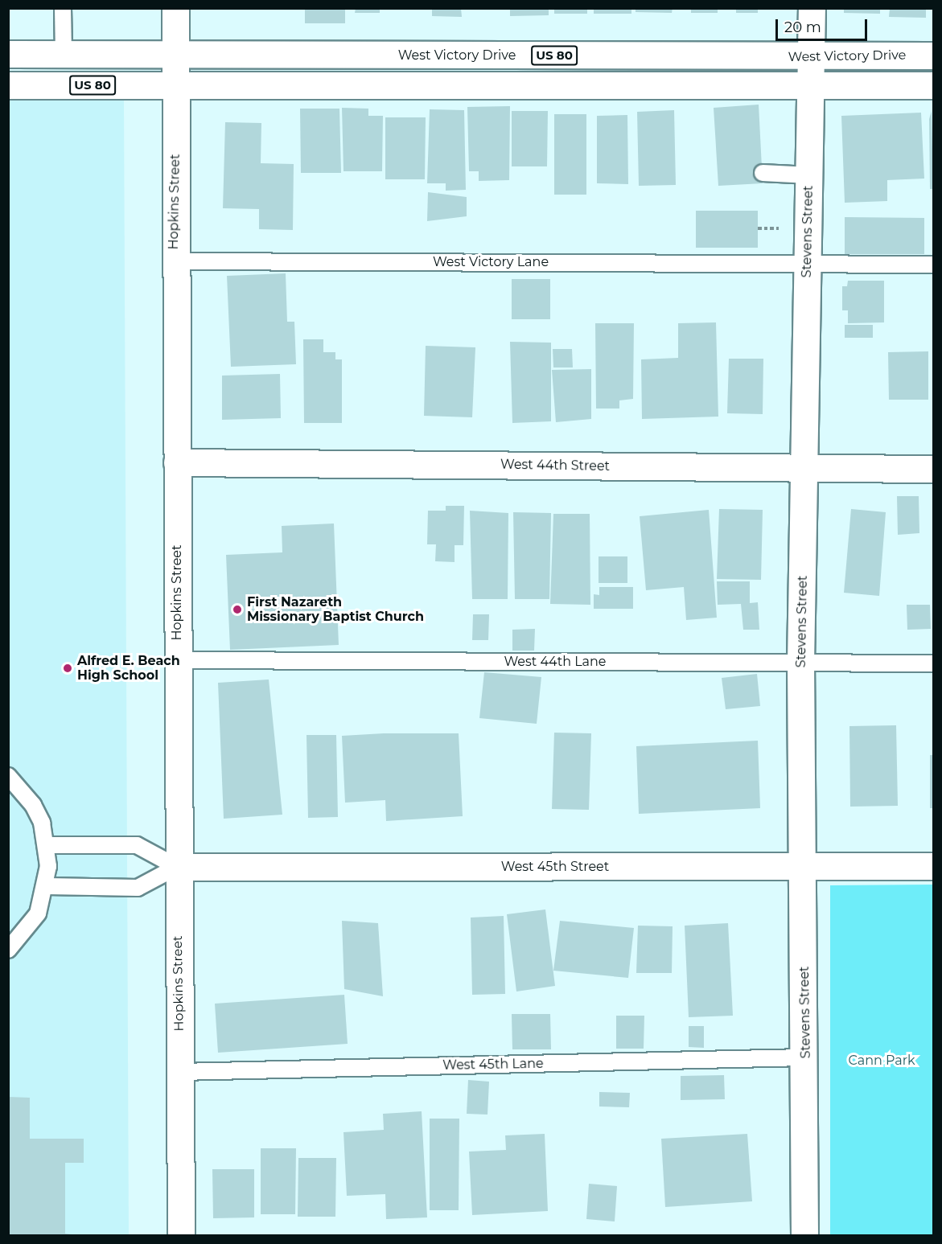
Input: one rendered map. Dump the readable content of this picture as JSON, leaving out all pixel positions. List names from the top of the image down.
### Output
{
  "streets": {
    "street": [
      "West Victory Drive",
      "US 80",
      "Hopkins Street",
      "Stevens Street",
      "West 44th Street",
      "West 45th Street"
    ],
    "lane": ["West Victory Lane", "West 44th Lane", "West 45th Lane"]
  },
  "crossings": [
    ["West Victory Drive", "Hopkins Street"],
    ["West Victory Drive", "Stevens Street"],
    ["US 80", "Hopkins Street"],
    ["US 80", "Stevens Street"],
    ["Hopkins Street", "West Victory Lane"],
    ["Hopkins Street", "West 44th Street"],
    ["Hopkins Street", "West 44th Lane"],
    ["Hopkins Street", "West 45th Street"],
    ["Hopkins Street", "West 45th Lane"],
    ["Stevens Street", "West Victory Lane"],
    ["Stevens Street", "West 44th Street"],
    ["Stevens Street", "West 44th Lane"],
    ["Stevens Street", "West 45th Street"],
    ["Stevens Street", "West 45th Lane"]
  ],
  "parks": ["Cann Park"],
  "places": ["First Nazareth Missionary Baptist Church", "Alfred E. Beach High School"],
  "scale_bar": "20 m"
}
